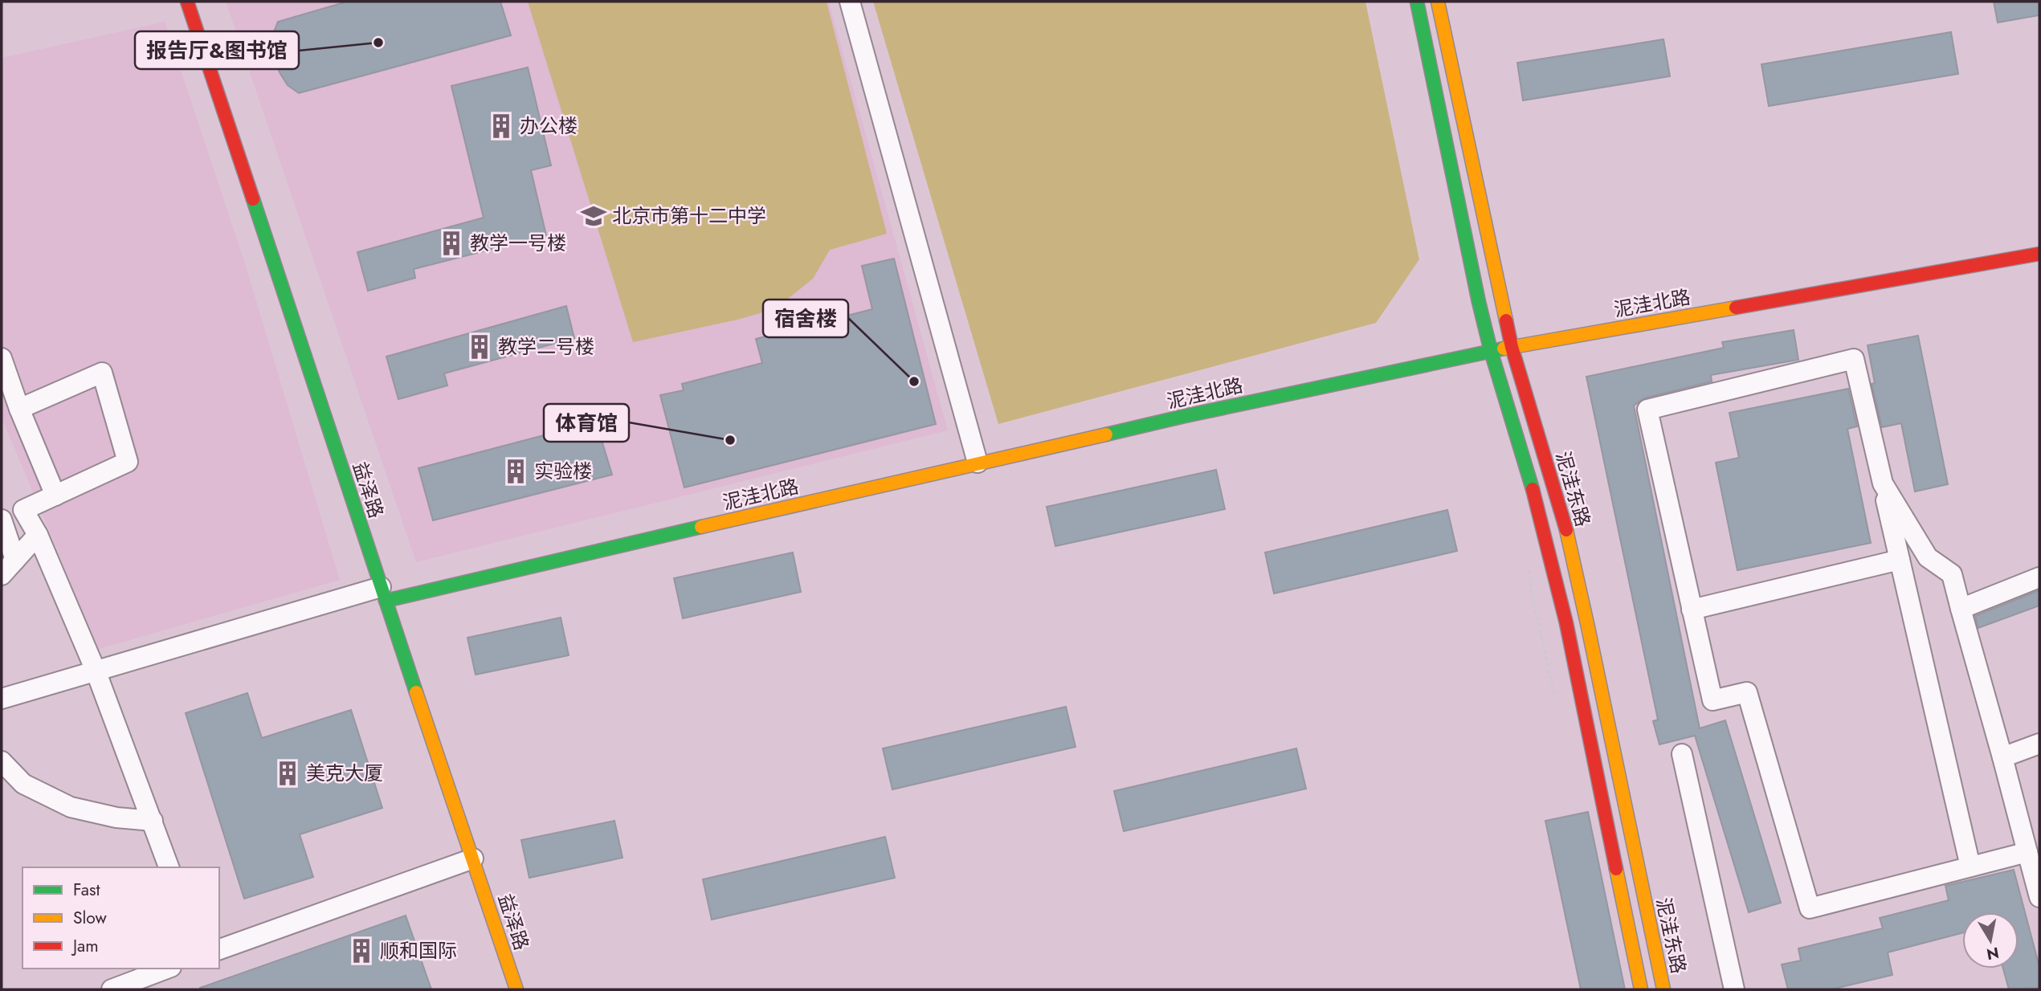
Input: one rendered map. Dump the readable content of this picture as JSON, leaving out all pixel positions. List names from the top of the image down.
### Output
{
  "streets": {
    "street": ["泥洼北路", "泥洼东路", "益泽路"]
  },
  "crossings": [
    ["泥洼北路", "泥洼东路"],
    ["泥洼北路", "益泽路"]
  ],
  "places": {
    "other": ["报告厅&图书馆", "宿舍楼", "体育馆"],
    "building": [
      "办公楼",
      "教学一号楼",
      "教学二号楼",
      "实验楼",
      "美克大厦",
      "顺和国际"
    ],
    "school or university": ["北京市第十二中学"]
  },
  "legend": ["Fast", "Slow", "Jam"],
  "north": "bottom"
}
